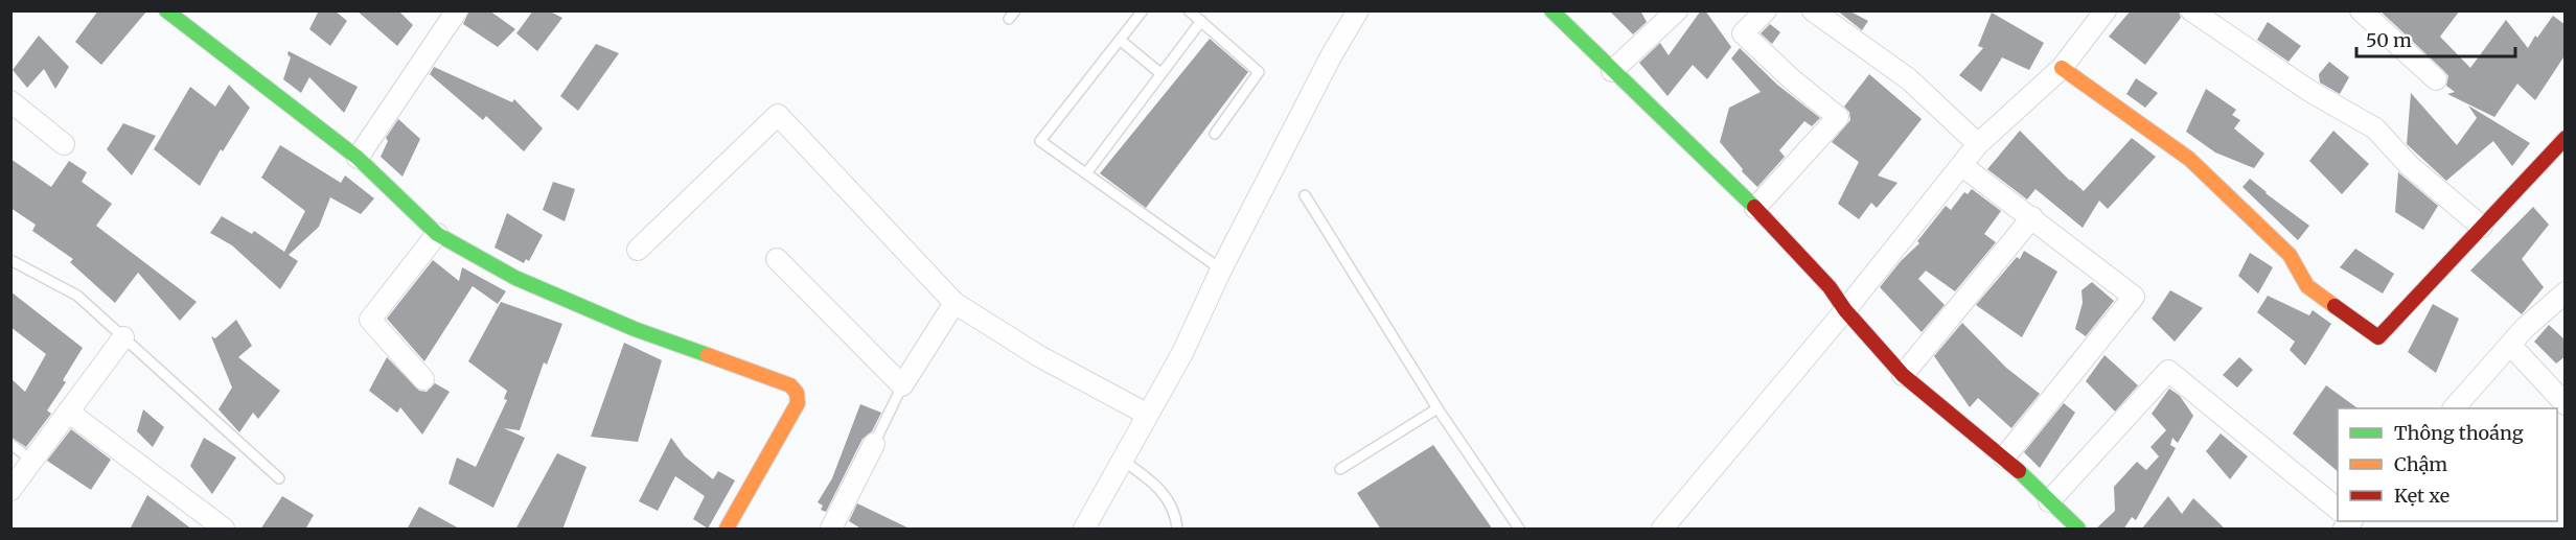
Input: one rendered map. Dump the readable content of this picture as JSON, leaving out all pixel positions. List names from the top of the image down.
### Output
{
  "legend": ["Thông thoáng", "Chậm", "Kẹt xe"],
  "scale_bar": "50 m"
}
